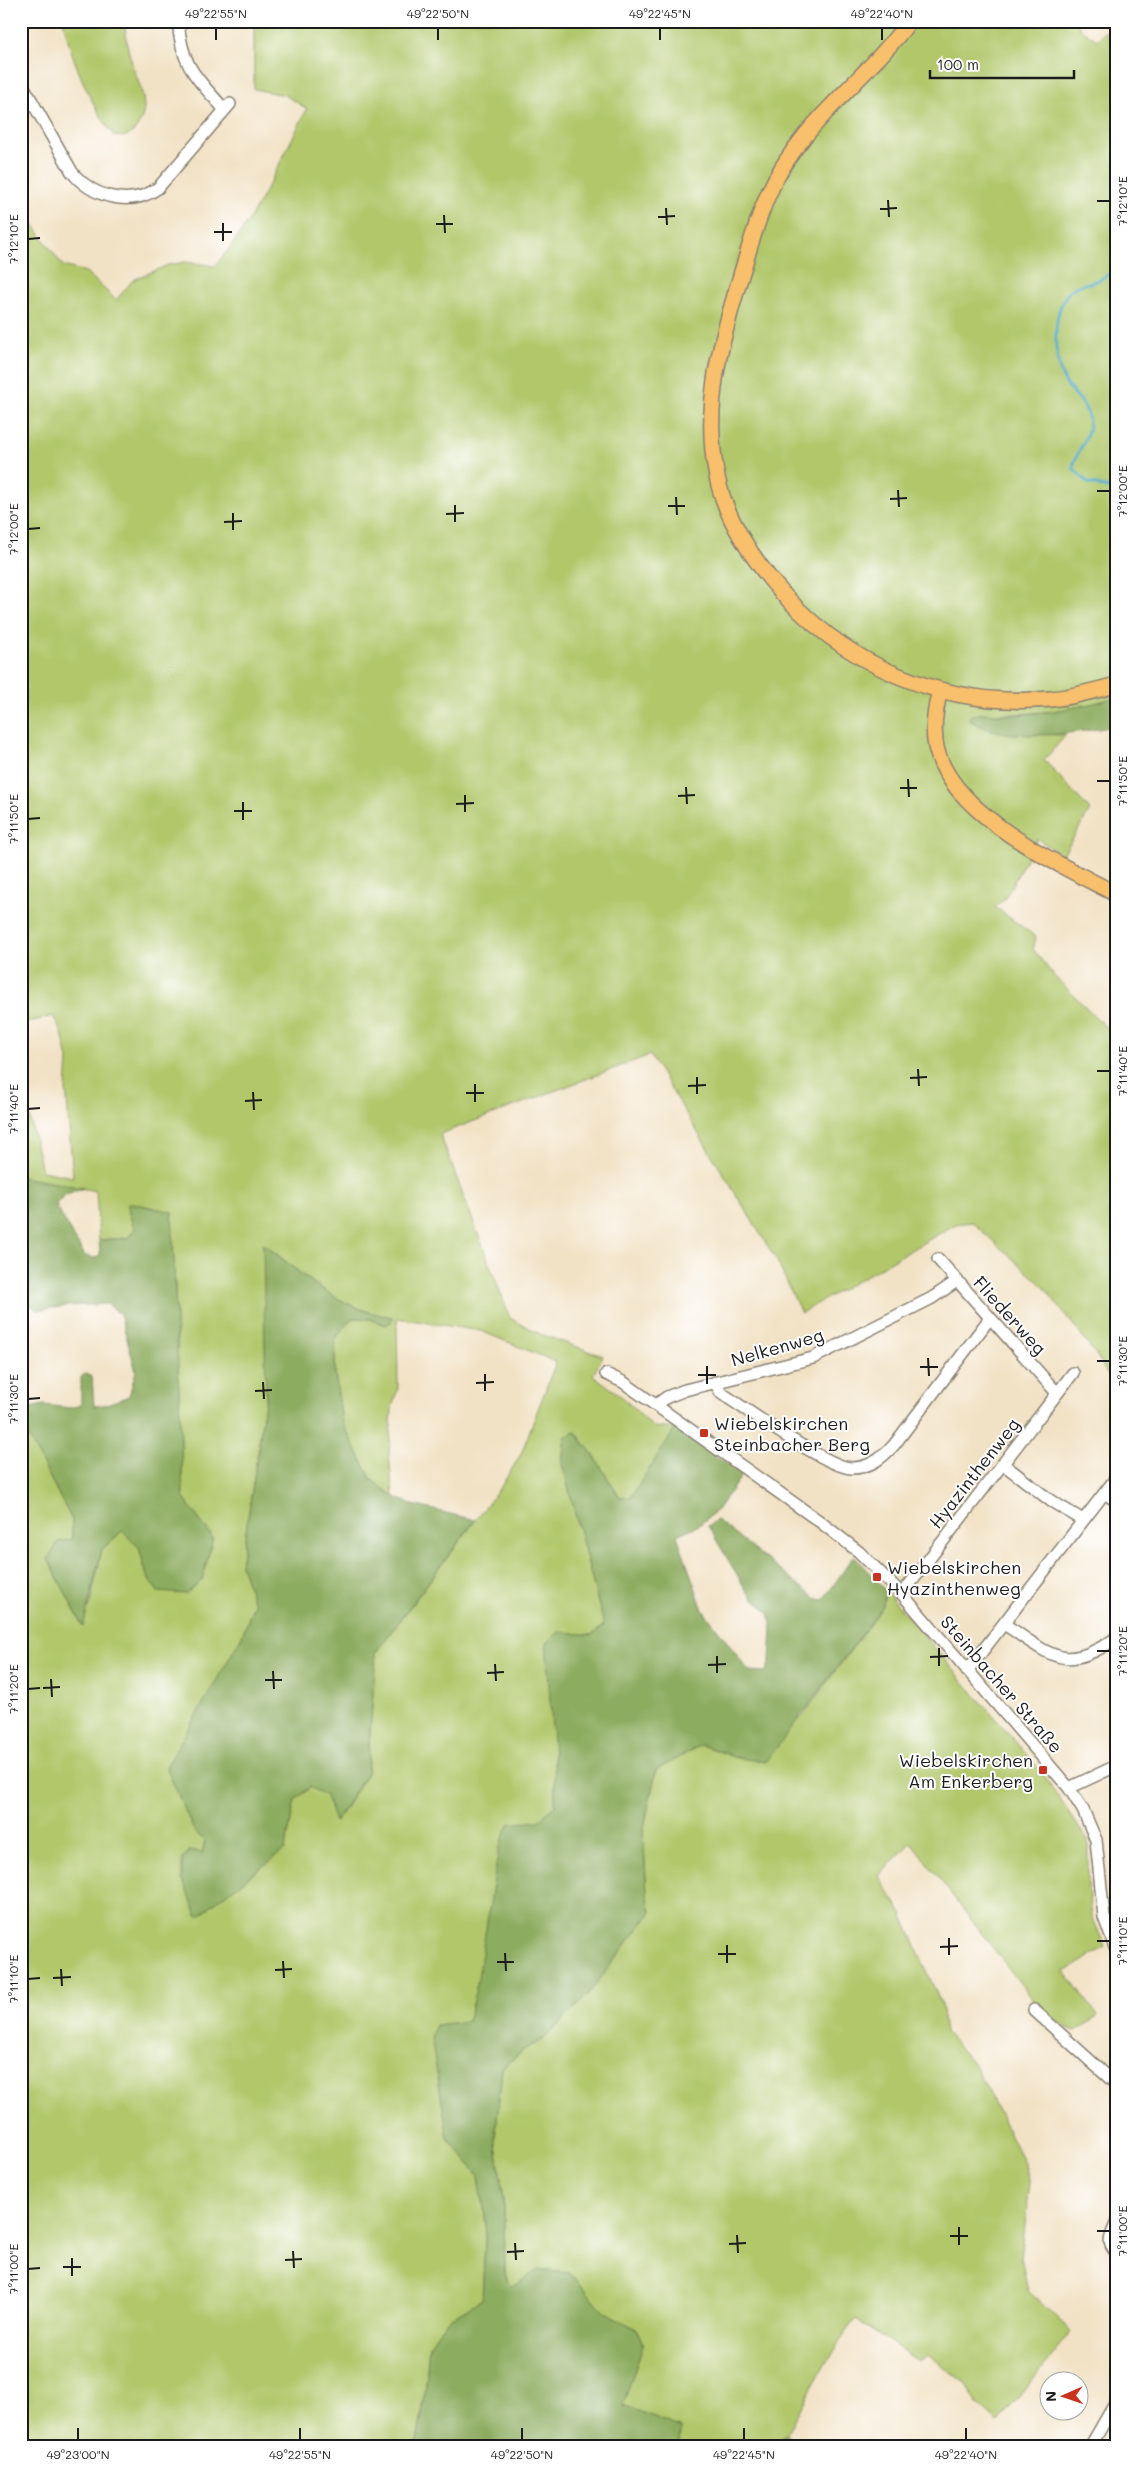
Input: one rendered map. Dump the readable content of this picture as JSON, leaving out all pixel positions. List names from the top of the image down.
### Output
{
  "streets": {
    "street": [
      "Fliederweg",
      "Nelkenweg",
      "Hyazinthenweg",
      "Steinbacher Straße"
    ]
  },
  "crossings": [
    ["Fliederweg", "Nelkenweg"],
    ["Fliederweg", "Hyazinthenweg"],
    ["Nelkenweg", "Steinbacher Straße"],
    ["Hyazinthenweg", "Steinbacher Straße"]
  ],
  "places": {
    "transit": ["Wiebelskirchen Steinbacher Berg", "Wiebelskirchen Hyazinthenweg", "Wiebelskirchen Am Enkerberg"]
  },
  "scale_bar": "100 m",
  "north": "left",
  "coordinates": [
    "49°22'55\"N",
    "49°22'50\"N",
    "49°22'45\"N",
    "49°22'40\"N",
    "7°12'10\"E",
    "7°12'00\"E",
    "7°11'50\"E",
    "7°11'40\"E",
    "7°11'30\"E",
    "7°11'20\"E",
    "7°11'10\"E",
    "7°11'00\"E",
    "49°23'00\"N"
  ]
}
